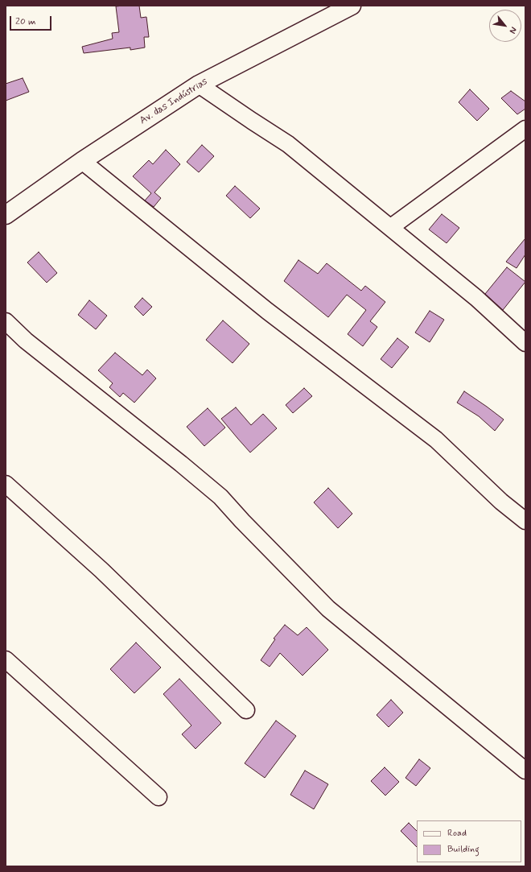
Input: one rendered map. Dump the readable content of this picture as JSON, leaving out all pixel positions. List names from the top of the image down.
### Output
{
  "streets": {
    "street": ["Av. das Indústrias"]
  },
  "legend": ["Road", "Building"],
  "scale_bar": "20 m",
  "north": "bottom right"
}
